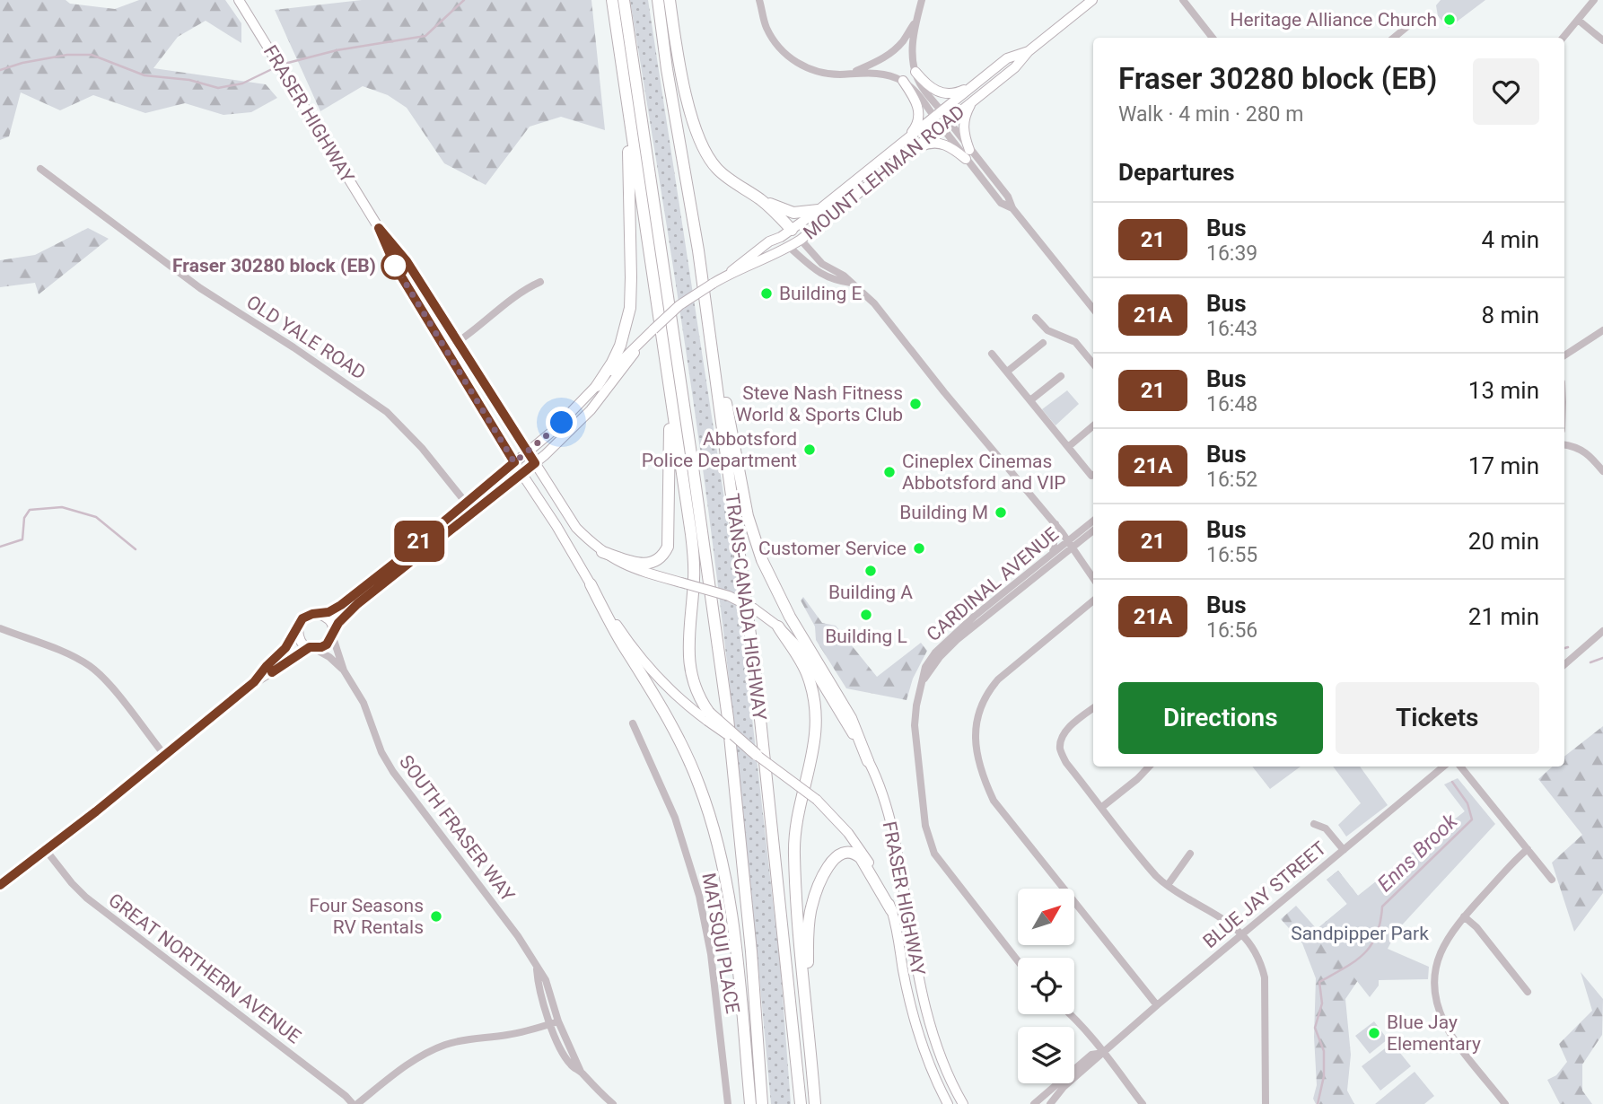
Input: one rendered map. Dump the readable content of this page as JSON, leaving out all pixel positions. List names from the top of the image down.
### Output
{
  "streets": {
    "highway": ["TRANS-CANADA HIGHWAY"],
    "main road": ["FRASER HIGHWAY", "MOUNT LEHMAN ROAD"],
    "street": [
      "OLD YALE ROAD",
      "CARDINAL AVENUE",
      "SOUTH FRASER WAY",
      "BLUE JAY STREET",
      "MATSQUI PLACE",
      "GREAT NORTHERN AVENUE"
    ]
  },
  "crossings": [
    ["FRASER HIGHWAY", "MOUNT LEHMAN ROAD"],
    ["MOUNT LEHMAN ROAD", "OLD YALE ROAD"],
    ["MOUNT LEHMAN ROAD", "SOUTH FRASER WAY"]
  ],
  "water": ["Enns Brook"],
  "parks": ["Sandpipper Park"],
  "places": [
    "Heritage Alliance Church",
    "Fraser 30280 block (EB)",
    "Building E",
    "Steve Nash Fitness World & Sports Club",
    "Abbotsford Police Department",
    "Cineplex Cinemas Abbotsford and VIP",
    "Building M",
    "Customer Service",
    "Building A",
    "Building L",
    "Four Seasons RV Rentals",
    "Blue Jay Elementary"
  ],
  "lines": ["bus line 21"],
  "north": "top right",
  "page": {
    "on_map": "21",
    "heading": [
      ["Fraser 30280 block (EB)", "Walk · 4 min · 280 m"],
      "Departures"
    ],
    "list": [
      {
        "mark": "21",
        "name": "Bus",
        "note": "16:39",
        "value": "4 min"
      },
      {
        "mark": "21A",
        "name": "Bus",
        "note": "16:43",
        "value": "8 min"
      },
      {
        "mark": "21",
        "name": "Bus",
        "note": "16:48",
        "value": "13 min"
      },
      {
        "mark": "21A",
        "name": "Bus",
        "note": "16:52",
        "value": "17 min"
      },
      {
        "mark": "21",
        "name": "Bus",
        "note": "16:55",
        "value": "20 min"
      },
      {
        "mark": "21A",
        "name": "Bus",
        "note": "16:56",
        "value": "21 min"
      }
    ],
    "buttons": ["Directions", "Tickets"]
  }
}
